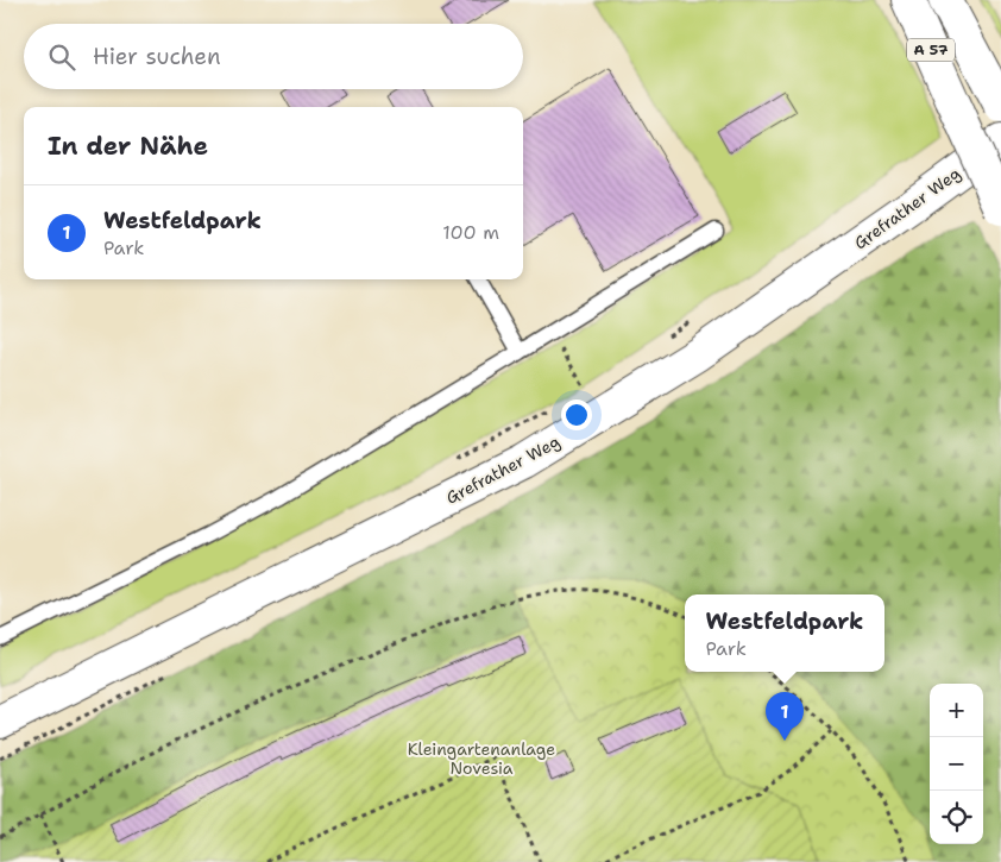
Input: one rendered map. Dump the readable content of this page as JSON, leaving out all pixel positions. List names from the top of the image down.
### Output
{
  "streets": {
    "main road": ["A 57", "Grefrather Weg"]
  },
  "parks": ["Kleingartenanlage Novesia"],
  "page": {
    "search": "Hier suchen",
    "heading": "In der Nähe",
    "list": [
      {
        "mark": "1",
        "name": "Westfeldpark",
        "note": "Park",
        "value": "100 m"
      }
    ],
    "popup": ["Westfeldpark", "Park"],
    "map_buttons": ["+", "−"],
    "pins": "1"
  }
}
